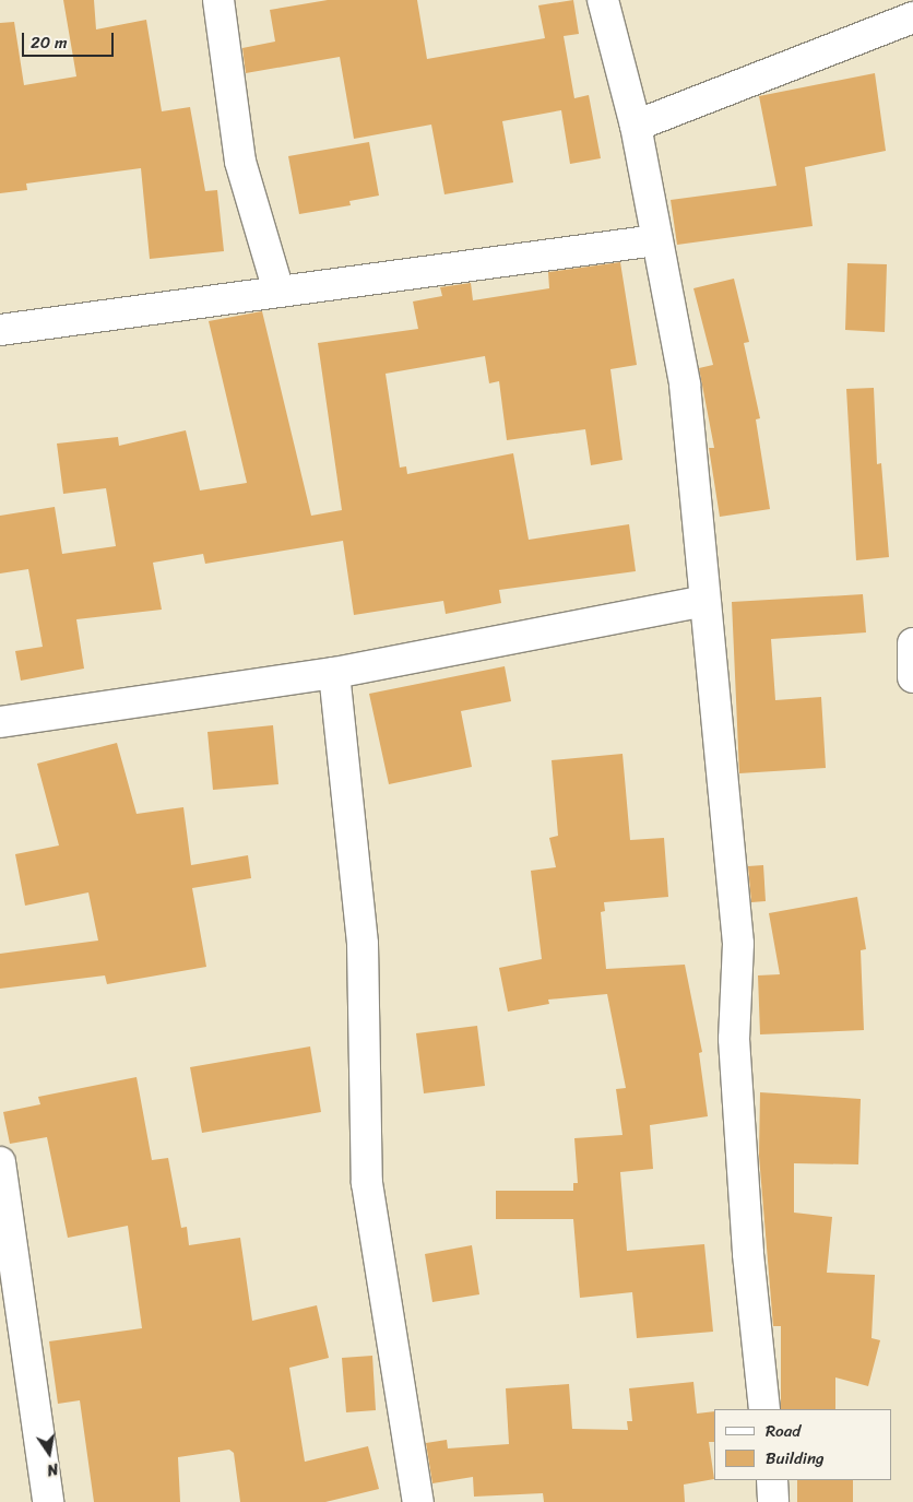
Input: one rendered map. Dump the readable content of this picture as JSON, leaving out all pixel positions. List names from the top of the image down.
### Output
{
  "legend": ["Road", "Building"],
  "scale_bar": "20 m",
  "north": "bottom"
}
